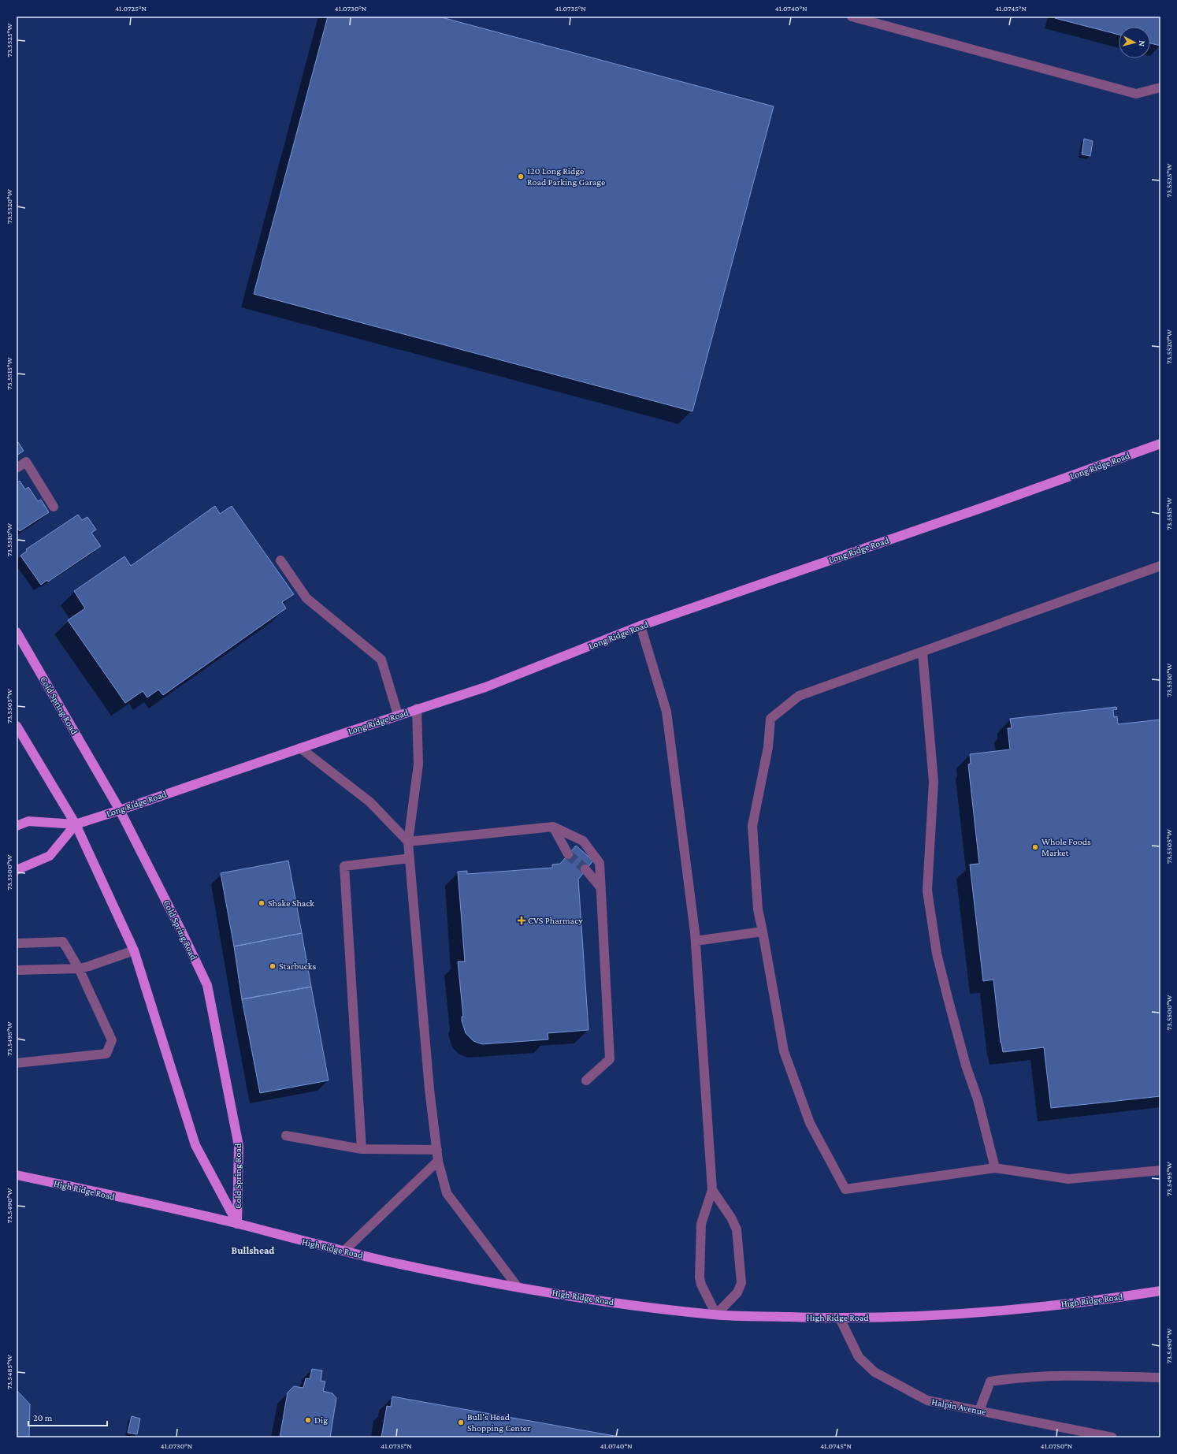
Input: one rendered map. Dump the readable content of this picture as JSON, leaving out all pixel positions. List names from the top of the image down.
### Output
{
  "streets": {
    "main road": ["Long Ridge Road", "Cold Spring Road", "High Ridge Road"],
    "street": ["Halpin Avenue"]
  },
  "crossings": [
    ["Long Ridge Road", "Cold Spring Road"],
    ["Cold Spring Road", "High Ridge Road"],
    ["High Ridge Road", "Halpin Avenue"]
  ],
  "districts": ["Bullshead"],
  "places": {
    "other": [
      "120 Long Ridge Road Parking Garage",
      "Whole Foods Market",
      "Shake Shack",
      "Starbucks",
      "Dig",
      "Bull's Head Shopping Center"
    ],
    "health": ["CVS Pharmacy"]
  },
  "scale_bar": "20 m",
  "north": "right",
  "coordinates": [
    "41.0725°N",
    "41.0730°N",
    "41.0735°N",
    "41.0740°N",
    "41.0745°N",
    "73.5525°W",
    "73.5520°W",
    "73.5515°W",
    "73.5510°W",
    "73.5505°W",
    "73.5500°W",
    "73.5495°W",
    "73.5490°W",
    "73.5485°W",
    "41.0750°N"
  ]
}
